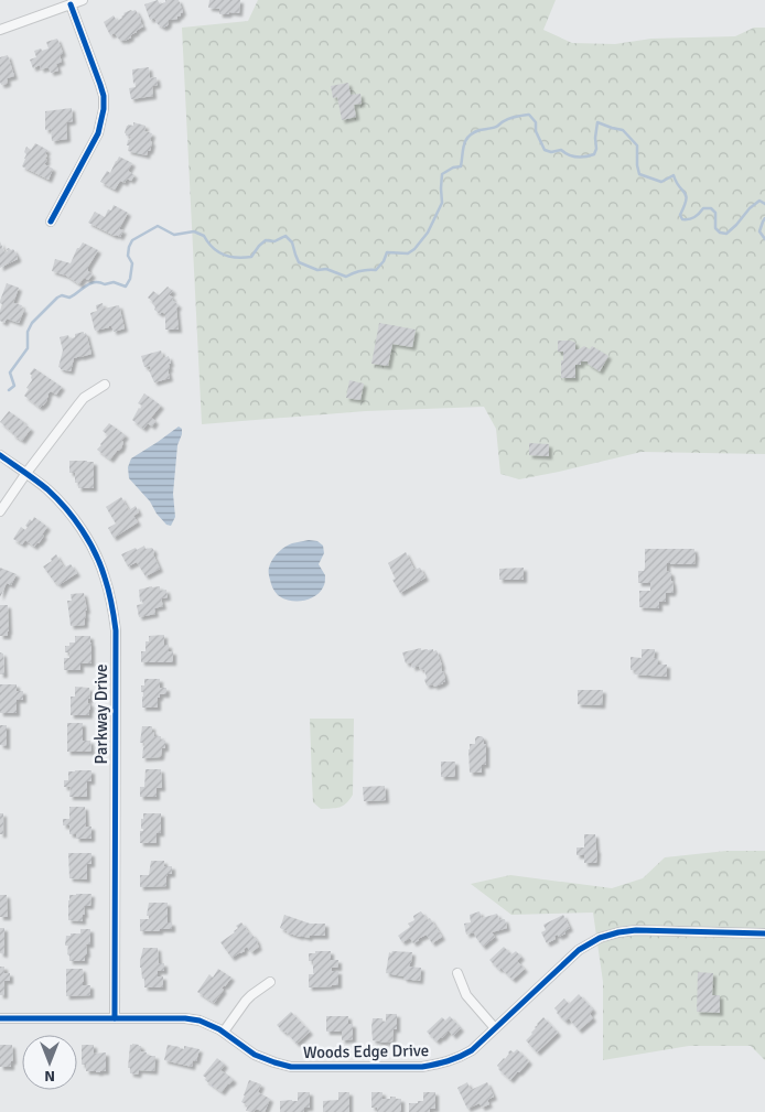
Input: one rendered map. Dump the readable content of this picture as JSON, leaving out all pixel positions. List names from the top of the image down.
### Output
{
  "streets": {
    "street": ["Parkway Drive", "Woods Edge Drive"]
  },
  "crossings": [
    ["Parkway Drive", "Woods Edge Drive"]
  ],
  "north": "bottom"
}
